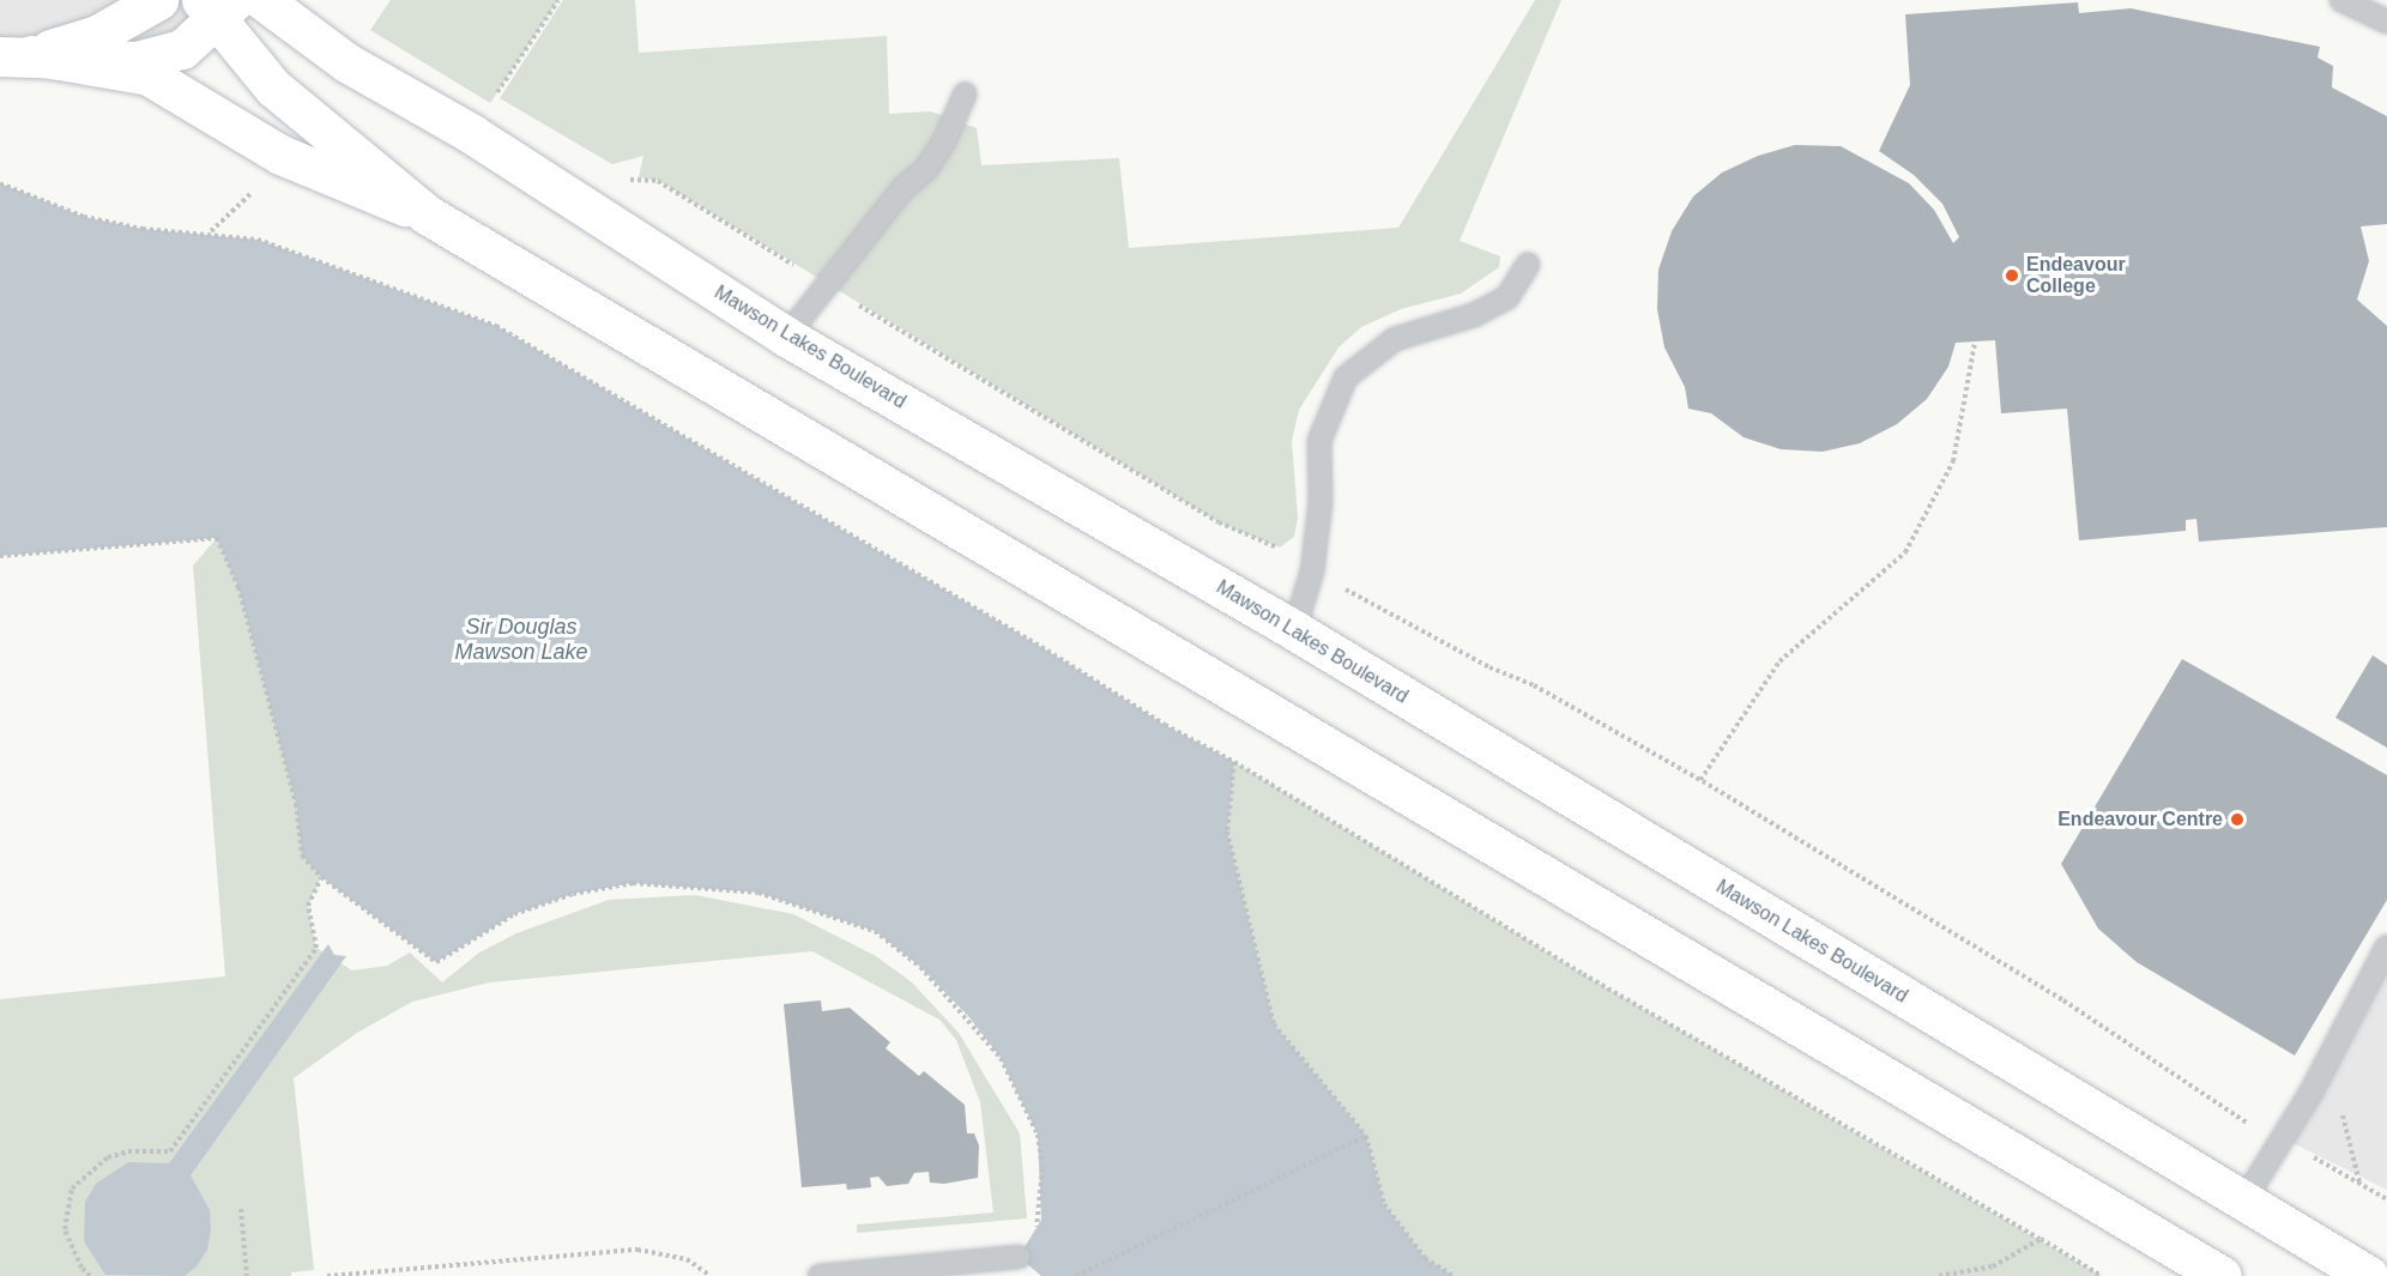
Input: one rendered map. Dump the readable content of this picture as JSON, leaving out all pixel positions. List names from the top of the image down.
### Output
{
  "streets": {
    "street": ["Mawson Lakes Boulevard"]
  },
  "water": ["Sir Douglas Mawson Lake"],
  "places": ["Endeavour College", "Endeavour Centre"]
}
